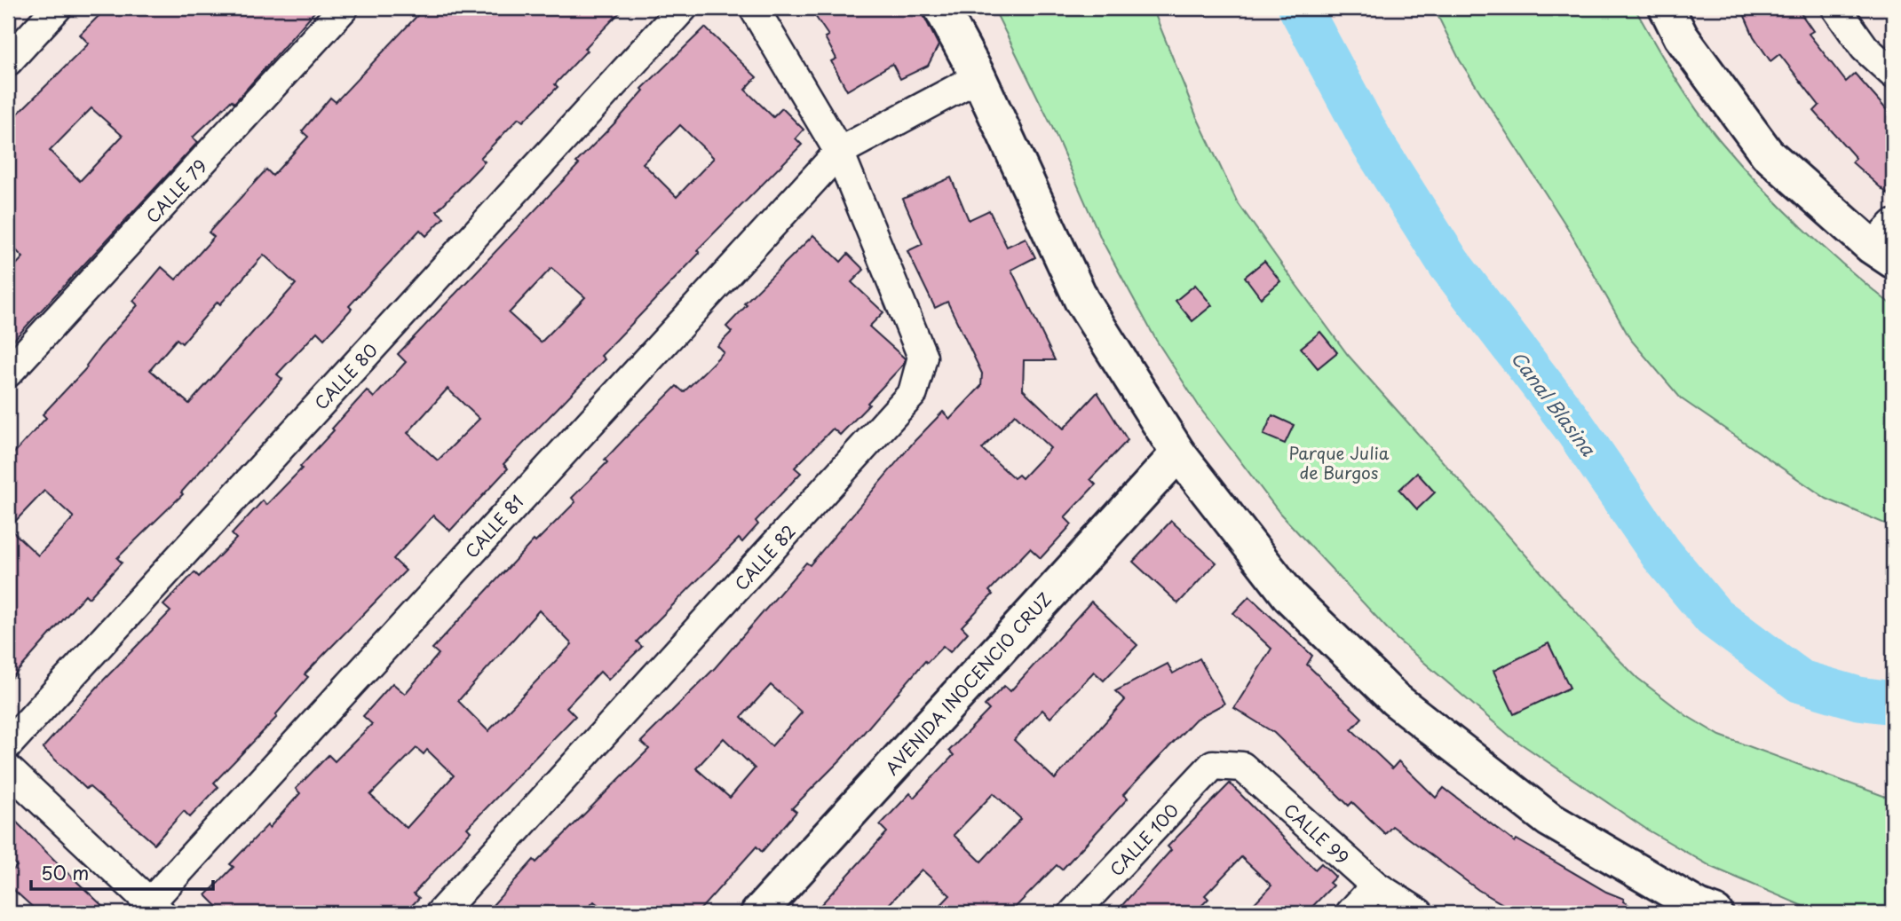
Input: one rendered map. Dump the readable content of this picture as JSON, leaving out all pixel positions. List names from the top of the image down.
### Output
{
  "streets": {
    "street": [
      "CALLE 79",
      "CALLE 80",
      "CALLE 81",
      "CALLE 82",
      "AVENIDA INOCENCIO CRUZ",
      "CALLE 99",
      "CALLE 100"
    ]
  },
  "crossings": [
    ["CALLE 81", "CALLE 82"],
    ["CALLE 99", "CALLE 100"]
  ],
  "water": ["Canal Blasina"],
  "parks": ["Parque Julia de Burgos"],
  "scale_bar": "50 m"
}
